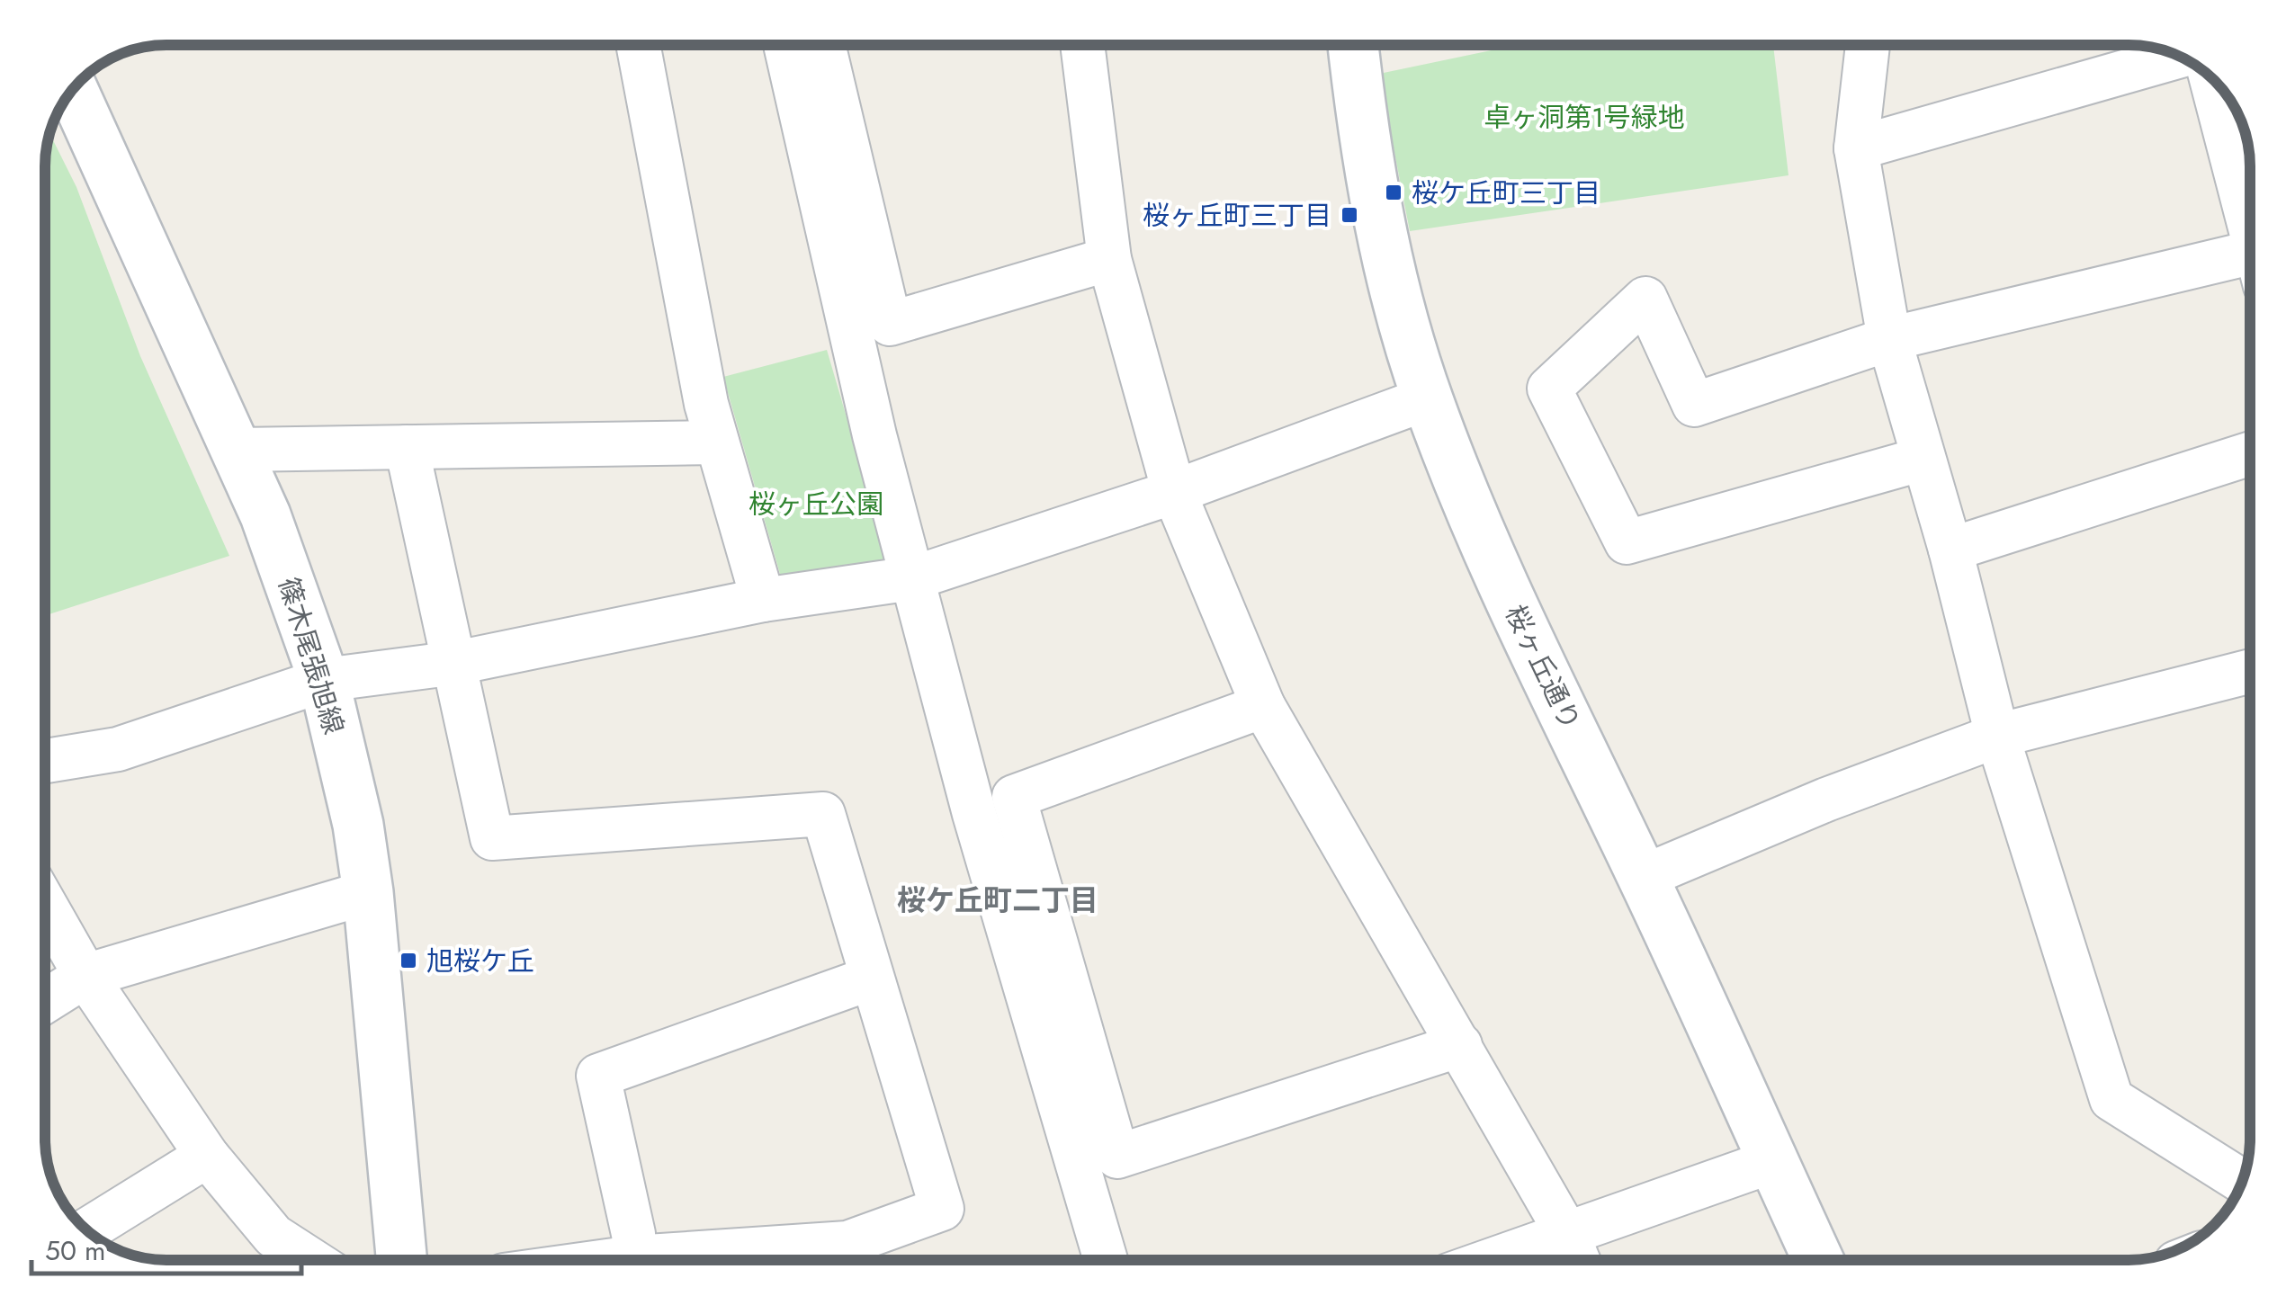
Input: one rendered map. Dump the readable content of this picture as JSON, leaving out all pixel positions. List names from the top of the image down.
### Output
{
  "streets": {
    "street": ["篠木尾張旭線", "桜ヶ丘通り"]
  },
  "districts": ["桜ケ丘町二丁目"],
  "parks": ["卓ヶ洞第1号緑地", "桜ヶ丘公園"],
  "places": {
    "transit": ["桜ケ丘町三丁目", "桜ヶ丘町三丁目", "旭桜ケ丘"]
  },
  "scale_bar": "50 m"
}
